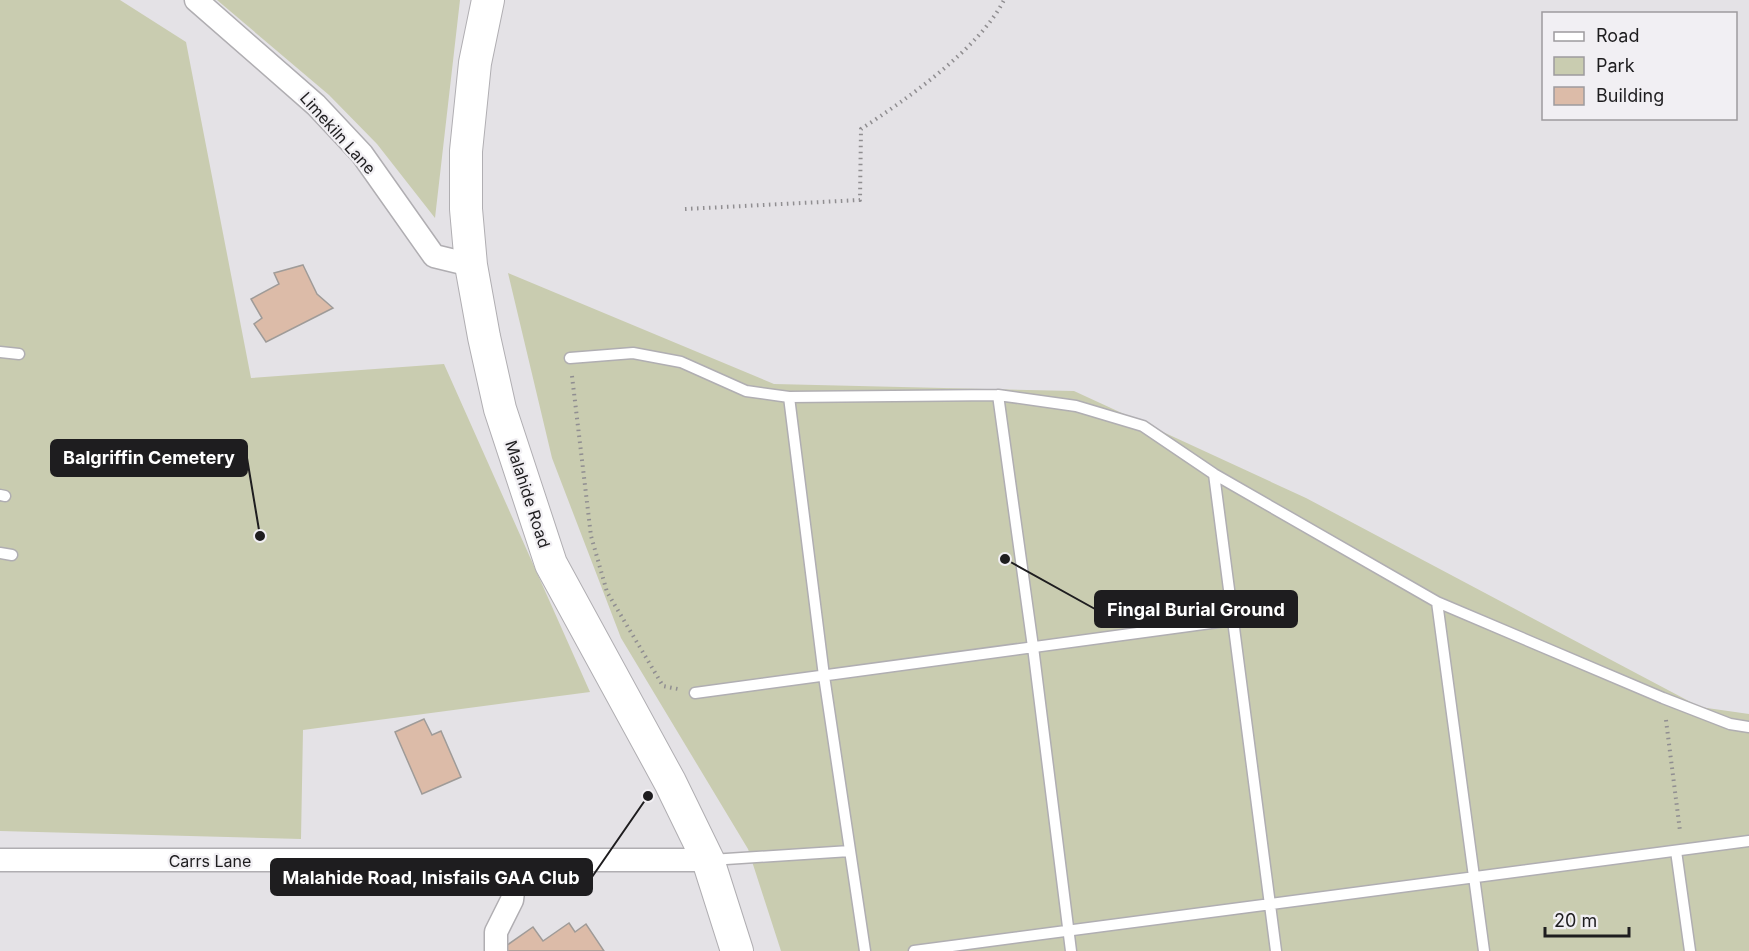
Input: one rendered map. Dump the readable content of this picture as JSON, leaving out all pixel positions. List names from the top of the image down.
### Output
{
  "streets": {
    "main road": ["Malahide Road"],
    "street": ["Limekiln Lane", "Carrs Lane"]
  },
  "crossings": [
    ["Limekiln Lane", "Malahide Road"],
    ["Malahide Road", "Carrs Lane"]
  ],
  "places": ["Balgriffin Cemetery", "Fingal Burial Ground", "Malahide Road, Inisfails GAA Club"],
  "legend": ["Road", "Park", "Building"],
  "scale_bar": "20 m"
}
